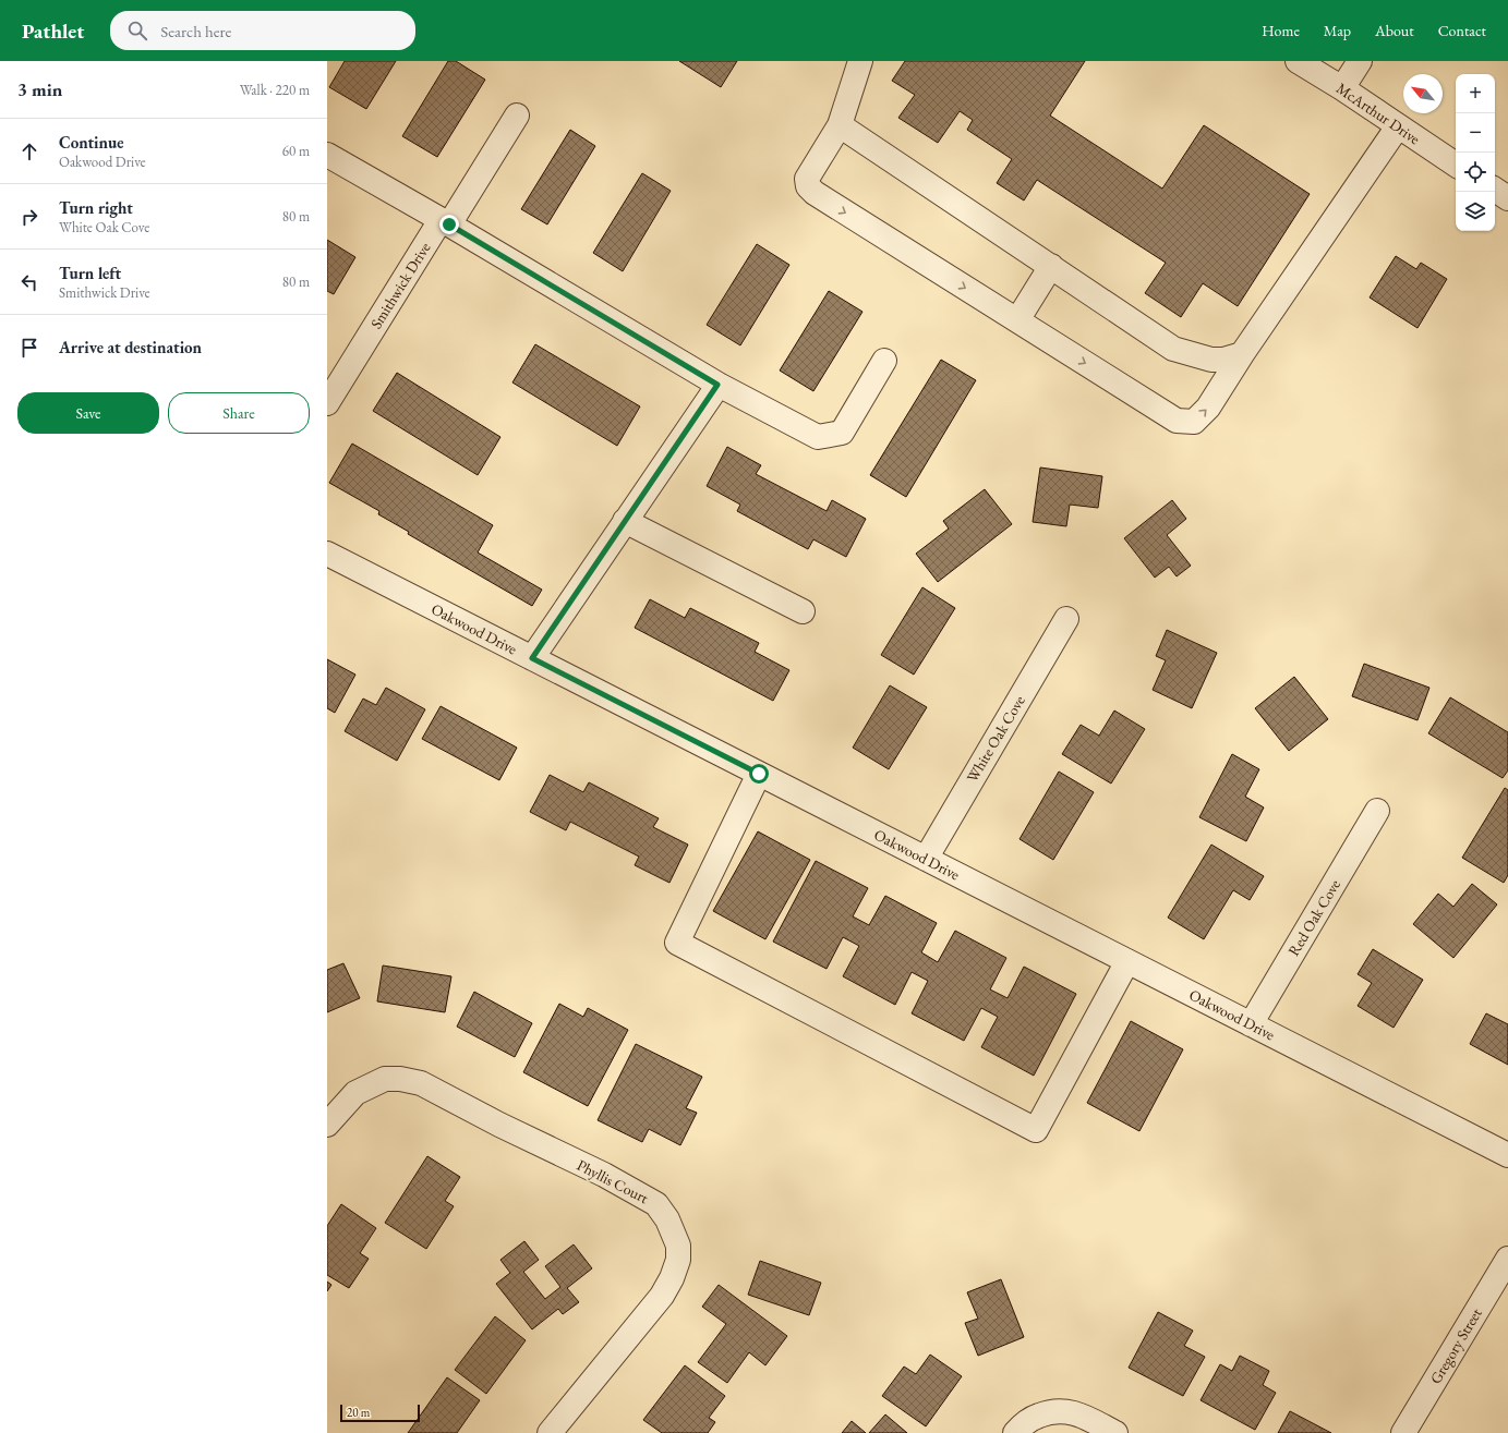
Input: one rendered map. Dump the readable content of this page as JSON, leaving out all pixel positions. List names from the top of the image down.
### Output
{
  "streets": {
    "street": [
      "McArthur Drive",
      "Smithwick Drive",
      "Oakwood Drive",
      "White Oak Cove",
      "Red Oak Cove",
      "Phyllis Court",
      "Gregory Street"
    ]
  },
  "crossings": [
    ["Oakwood Drive", "White Oak Cove"],
    ["Oakwood Drive", "Red Oak Cove"]
  ],
  "scale_bar": "20 m",
  "north": "top left",
  "page": {
    "header": "Pathlet",
    "search": "Search here",
    "nav": [
      "Home",
      "Map",
      "About",
      "Contact"
    ],
    "heading": ["3 min", "Walk · 220 m"],
    "map_buttons": ["+", "−"],
    "list": [
      ["Continue", "Oakwood Drive", "60 m"],
      ["Turn right", "White Oak Cove", "80 m"],
      ["Turn left", "Smithwick Drive", "80 m"],
      "Arrive at destination"
    ],
    "buttons": ["Save", "Share"],
    "scale": "20 m"
  }
}
